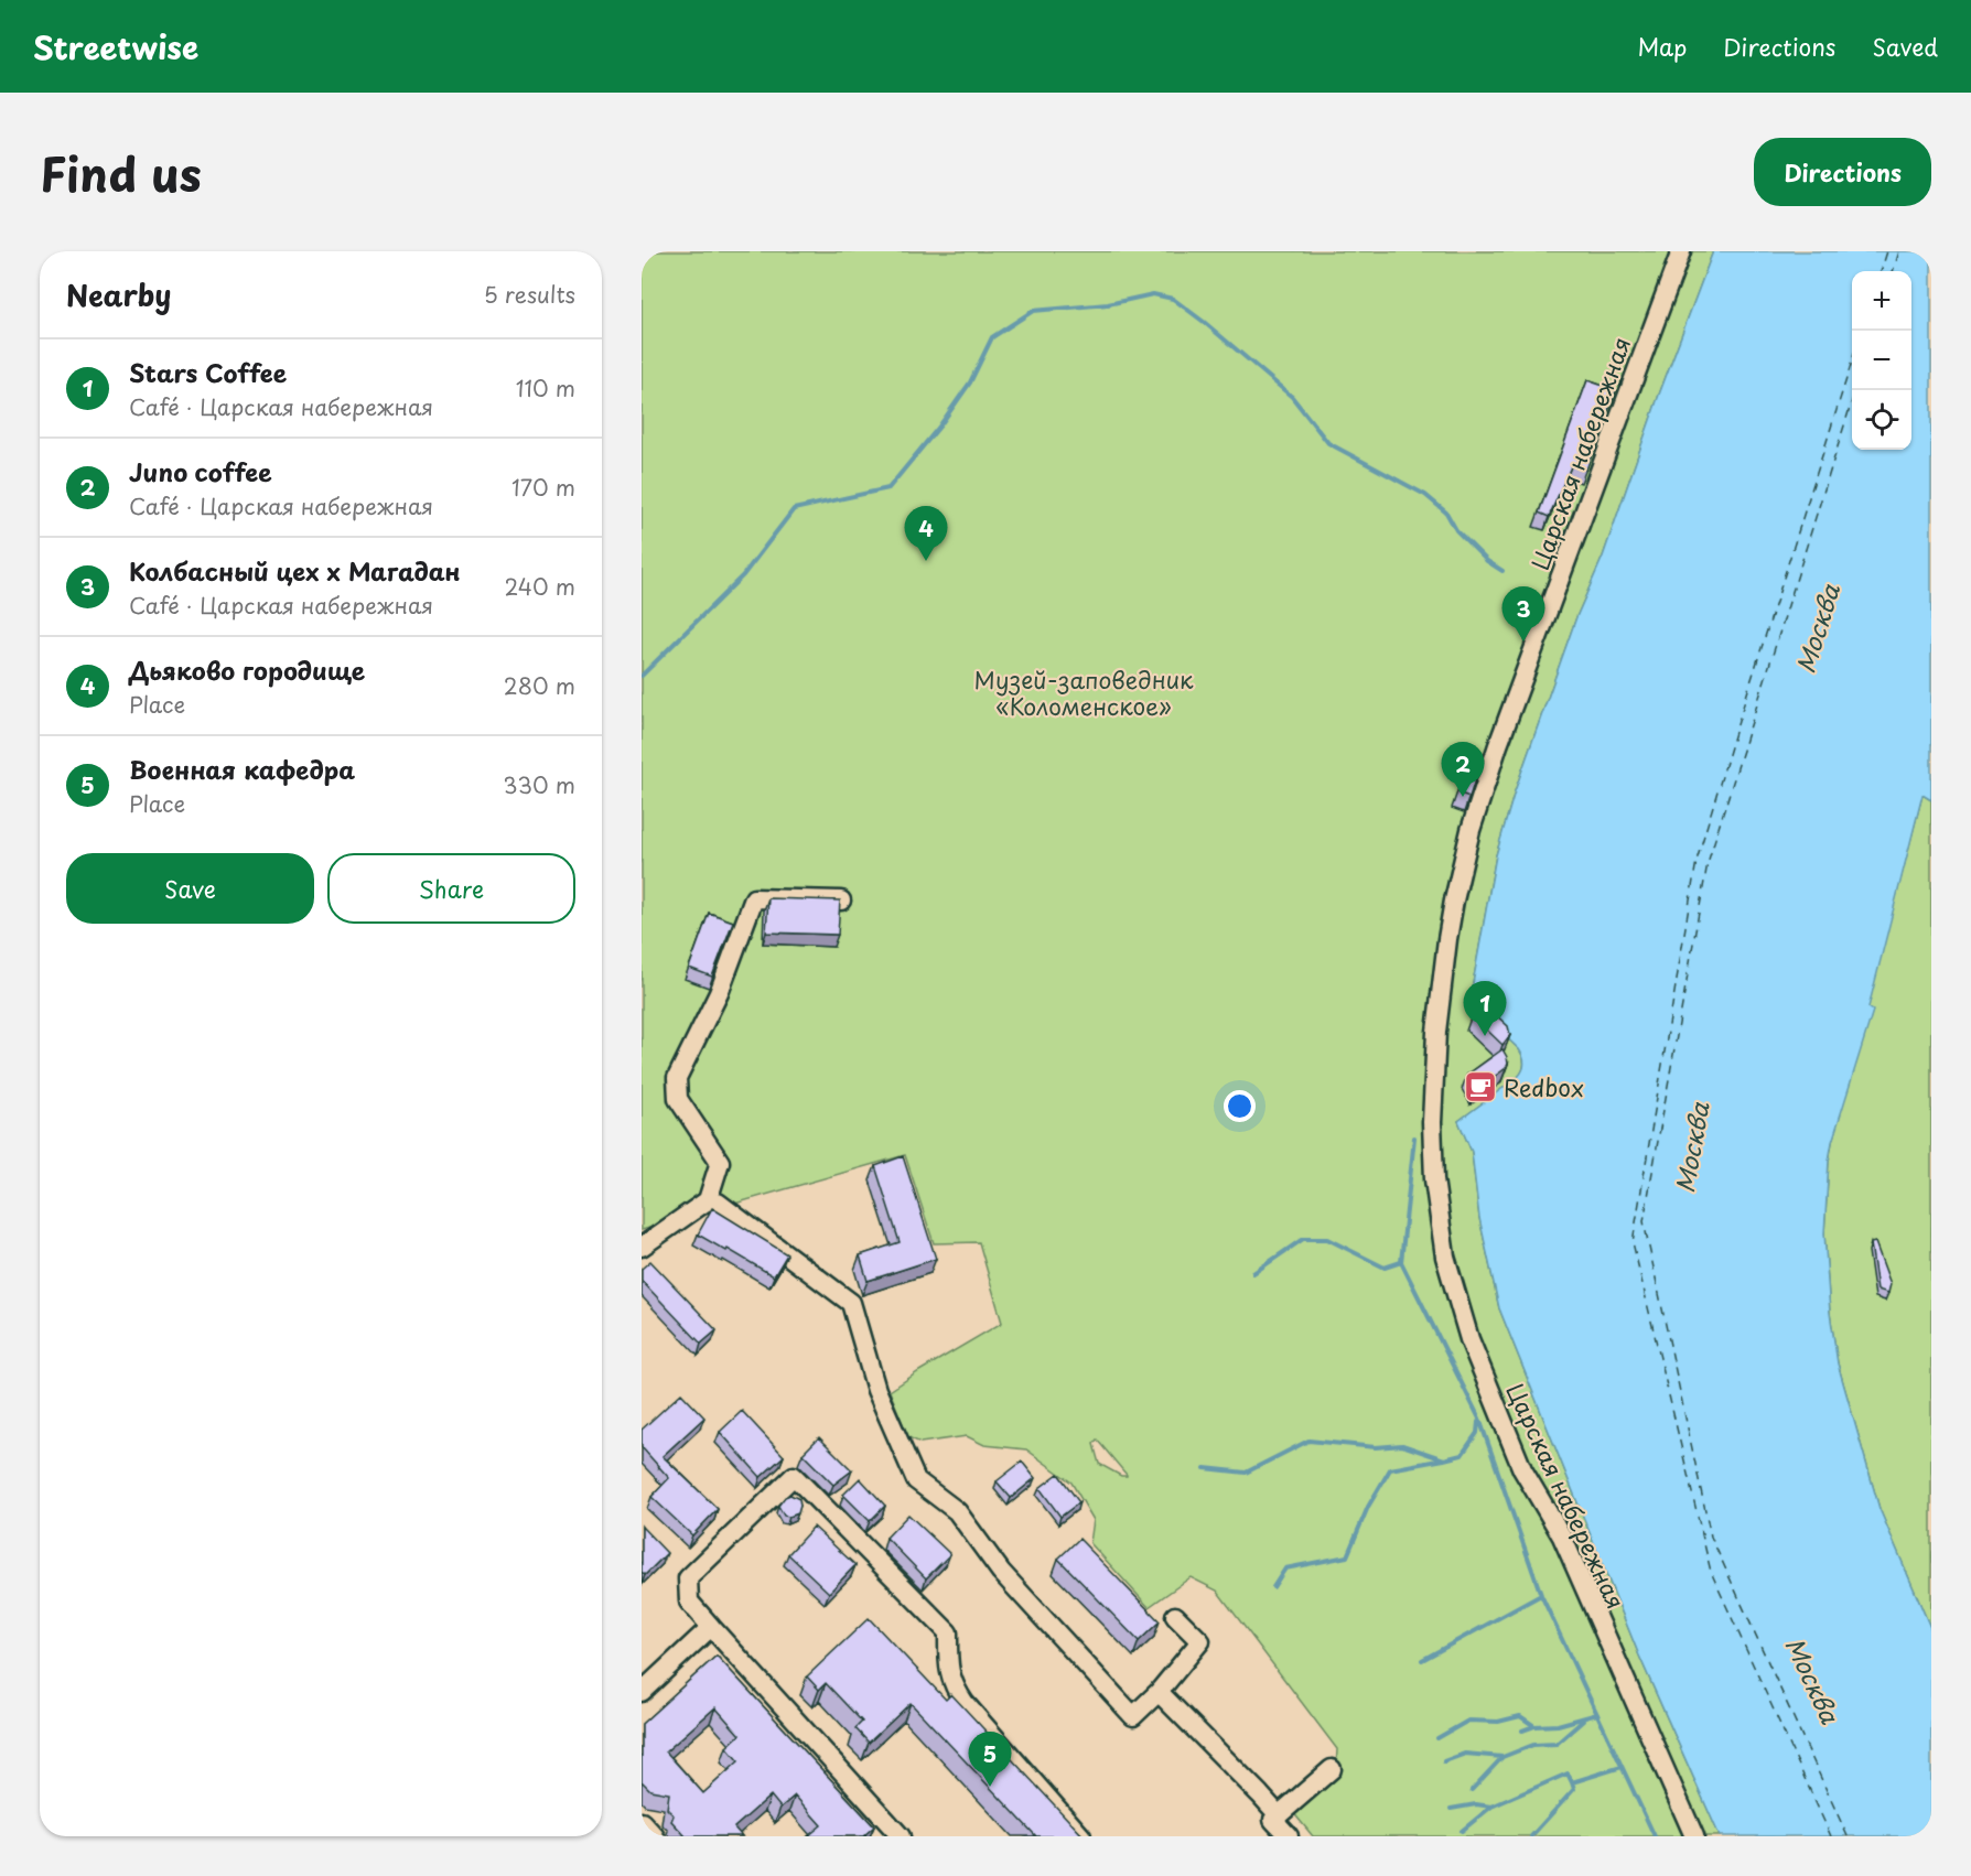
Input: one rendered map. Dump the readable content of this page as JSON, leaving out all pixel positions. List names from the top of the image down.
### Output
{
  "streets": {
    "street": ["Царская набережная"]
  },
  "water": ["Москва"],
  "parks": ["Музей-заповедник «Коломенское»"],
  "places": {
    "cafe": ["Redbox"]
  },
  "page": {
    "header": "Streetwise",
    "nav": ["Map", "Directions", "Saved"],
    "title": "Find us",
    "buttons": [
      "Directions",
      ["Save", "Share"]
    ],
    "heading": ["Nearby", "5 results"],
    "map_buttons": ["+", "−"],
    "list": [
      {
        "mark": "1",
        "name": "Stars Coffee",
        "note": "Café · Царская набережная",
        "value": "110 m"
      },
      {
        "mark": "2",
        "name": "Juno coffee",
        "note": "Café · Царская набережная",
        "value": "170 m"
      },
      {
        "mark": "3",
        "name": "Колбасный цех x Магадан",
        "note": "Café · Царская набережная",
        "value": "240 m"
      },
      {
        "mark": "4",
        "name": "Дьяково городище",
        "note": "Place",
        "value": "280 m"
      },
      {
        "mark": "5",
        "name": "Военная кафедра",
        "note": "Place",
        "value": "330 m"
      }
    ],
    "pins": [
      "4",
      "3",
      "2",
      "1",
      "5"
    ]
  }
}
